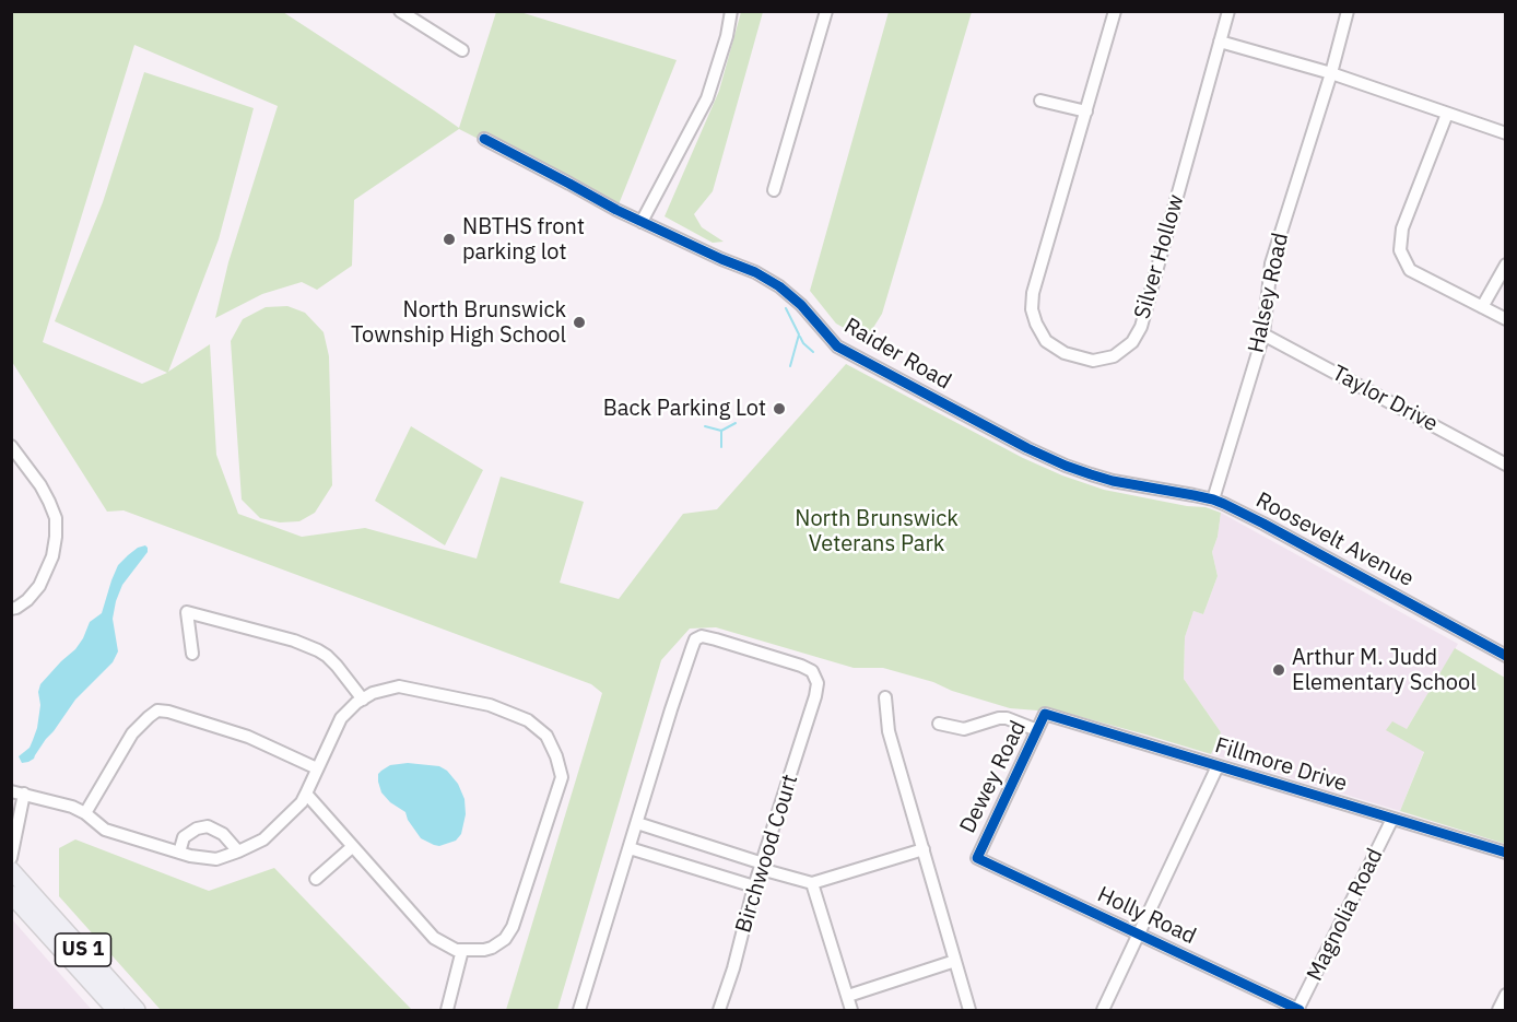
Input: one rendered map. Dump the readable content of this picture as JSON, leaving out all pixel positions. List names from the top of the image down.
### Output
{
  "streets": {
    "highway": ["US 1"],
    "street": [
      "Silver Hollow",
      "Halsey Road",
      "Raider Road",
      "Taylor Drive",
      "Roosevelt Avenue",
      "Fillmore Drive",
      "Dewey Road",
      "Birchwood Court",
      "Magnolia Road",
      "Holly Road"
    ]
  },
  "crossings": [
    ["Halsey Road", "Taylor Drive"],
    ["Halsey Road", "Roosevelt Avenue"],
    ["Raider Road", "Roosevelt Avenue"],
    ["Fillmore Drive", "Dewey Road"],
    ["Fillmore Drive", "Magnolia Road"],
    ["Dewey Road", "Holly Road"],
    ["Magnolia Road", "Holly Road"]
  ],
  "parks": ["North Brunswick Veterans Park"],
  "places": [
    "NBTHS front parking lot",
    "North Brunswick Township High School",
    "Back Parking Lot",
    "Arthur M. Judd Elementary School"
  ]
}
